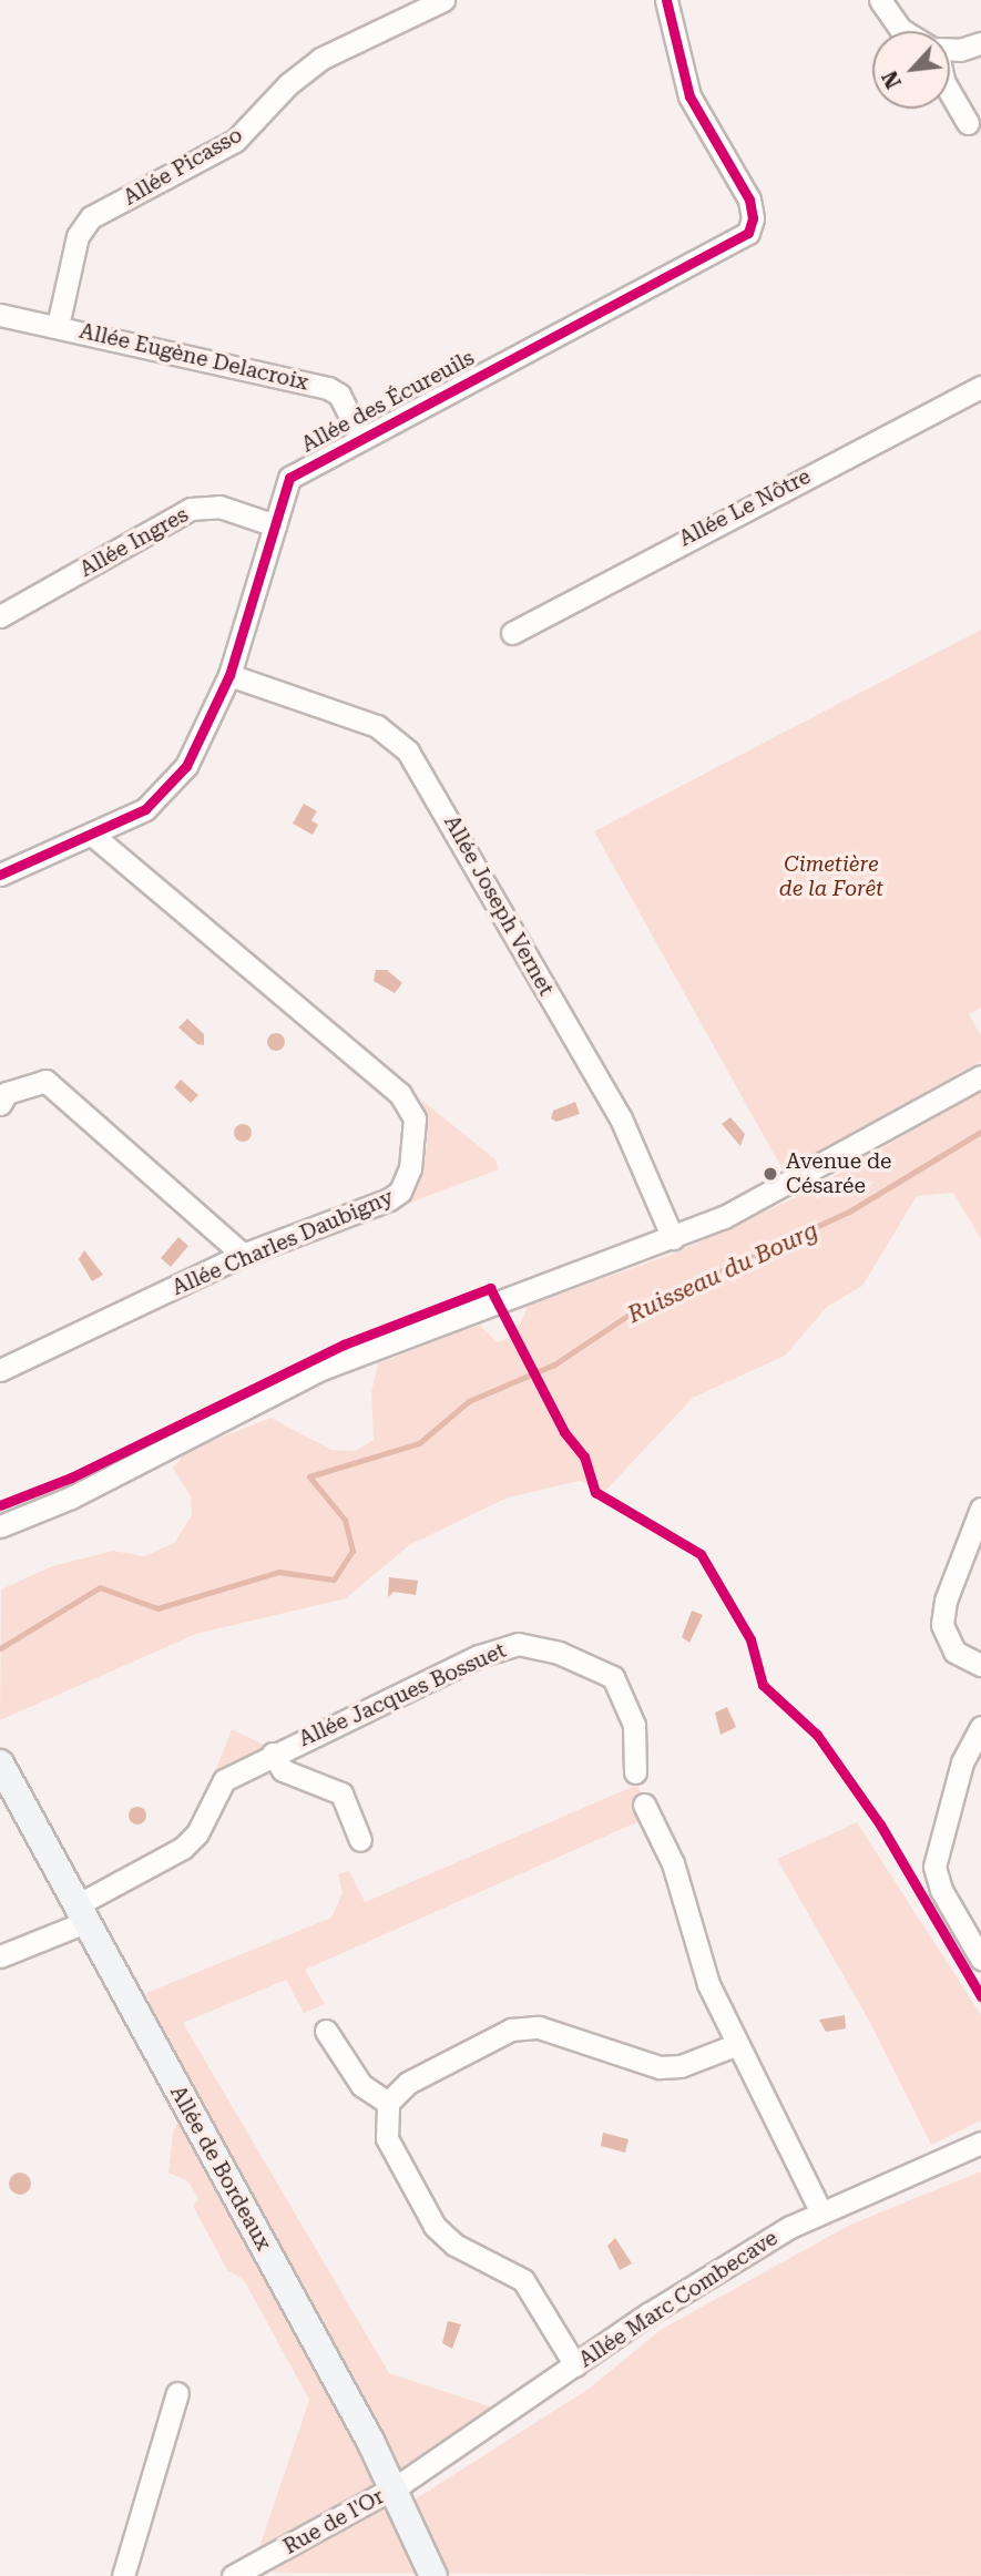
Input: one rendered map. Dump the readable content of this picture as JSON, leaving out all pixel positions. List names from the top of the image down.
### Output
{
  "streets": {
    "main road": ["Allée de Bordeaux"],
    "street": [
      "Allée Picasso",
      "Allée Eugène Delacroix",
      "Allée des Écureuils",
      "Allée Le Nôtre",
      "Allée Ingres",
      "Allée Joseph Vernet",
      "Allée Charles Daubigny",
      "Allée Jacques Bossuet",
      "Allée Marc Combecave",
      "Rue de l'Or"
    ]
  },
  "crossings": [
    ["Allée Picasso", "Allée Eugène Delacroix"],
    ["Allée Eugène Delacroix", "Allée des Écureuils"],
    ["Allée des Écureuils", "Allée Ingres"],
    ["Allée des Écureuils", "Allée Joseph Vernet"],
    ["Allée des Écureuils", "Allée Charles Daubigny"],
    ["Allée Jacques Bossuet", "Allée de Bordeaux"],
    ["Allée de Bordeaux", "Allée Marc Combecave"],
    ["Allée de Bordeaux", "Rue de l'Or"],
    ["Allée Marc Combecave", "Rue de l'Or"]
  ],
  "water": ["Ruisseau du Bourg"],
  "parks": ["Cimetière de la Forêt"],
  "places": ["Avenue de Césarée"],
  "north": "bottom left"
}
